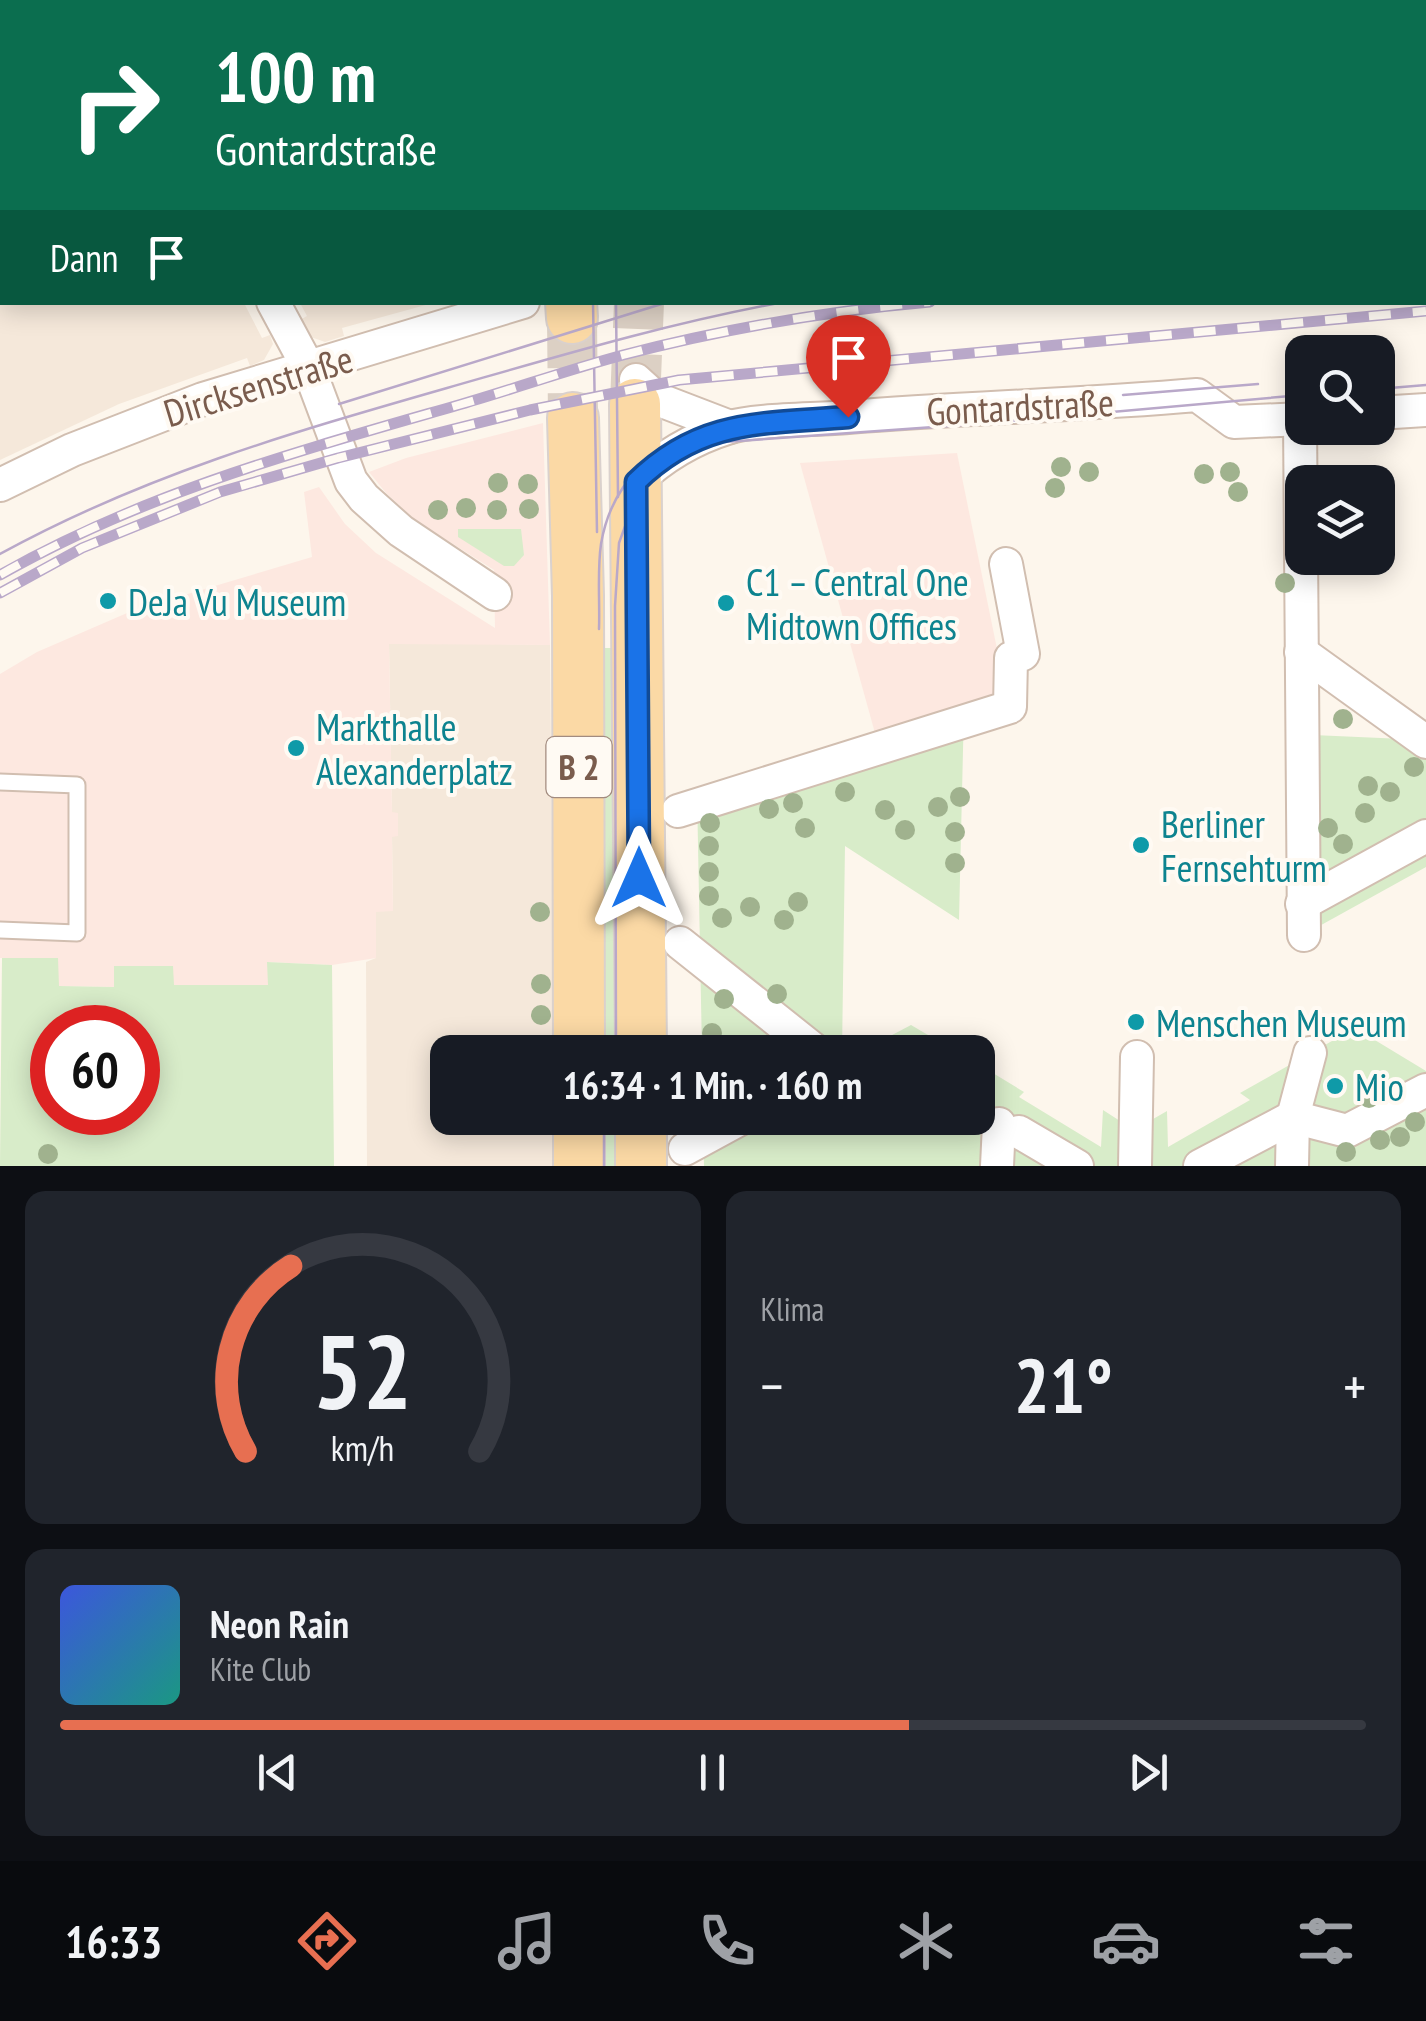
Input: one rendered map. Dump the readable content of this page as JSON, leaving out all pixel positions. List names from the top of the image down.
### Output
{
  "streets": {
    "main road": ["B 2"],
    "street": ["Dircksenstraße", "Gontardstraße"]
  },
  "crossings": [
    ["Gontardstraße", "B 2"]
  ],
  "places": [
    "DeJa Vu Museum",
    "C1 – Central One Midtown Offices",
    "Markthalle Alexanderplatz",
    "Berliner Fernsehturm",
    "Menschen Museum",
    "Mio"
  ],
  "page": {
    "turn": ["100 m", "Gontardstraße"],
    "then": "Dann",
    "limit": "60",
    "trip": "16:34 · 1 Min. · 160 m",
    "tile": "Klima",
    "heat": ["−", "21°", "+"],
    "song": ["Neon Rain", "Kite Club"],
    "tabs": "16:33",
    "gauge": ["52", "km/h"]
  }
}
